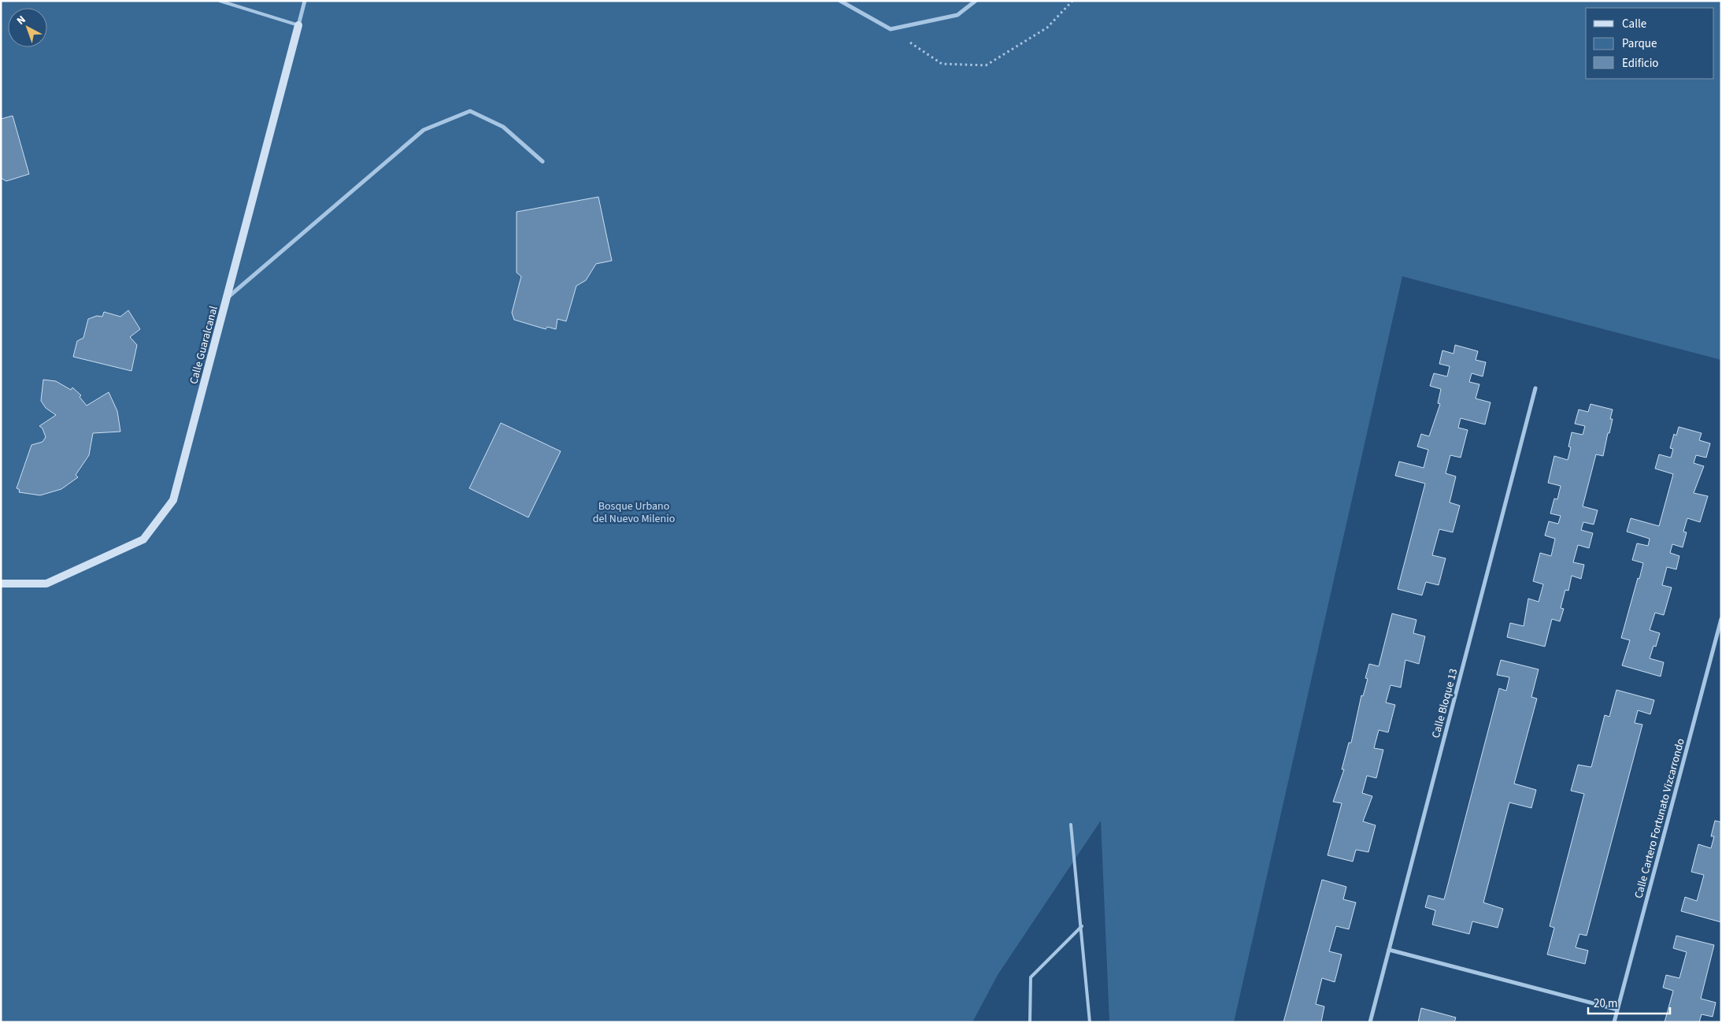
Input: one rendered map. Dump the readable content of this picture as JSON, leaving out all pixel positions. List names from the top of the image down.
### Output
{
  "streets": {
    "street": ["Calle Guaralcanal", "Calle Bloque 13", "Calle Cartero Fortunato Vizcarrondo"]
  },
  "parks": ["Bosque Urbano del Nuevo Milenio"],
  "legend": ["Calle", "Parque", "Edificio"],
  "scale_bar": "20 m",
  "north": "top left"
}
